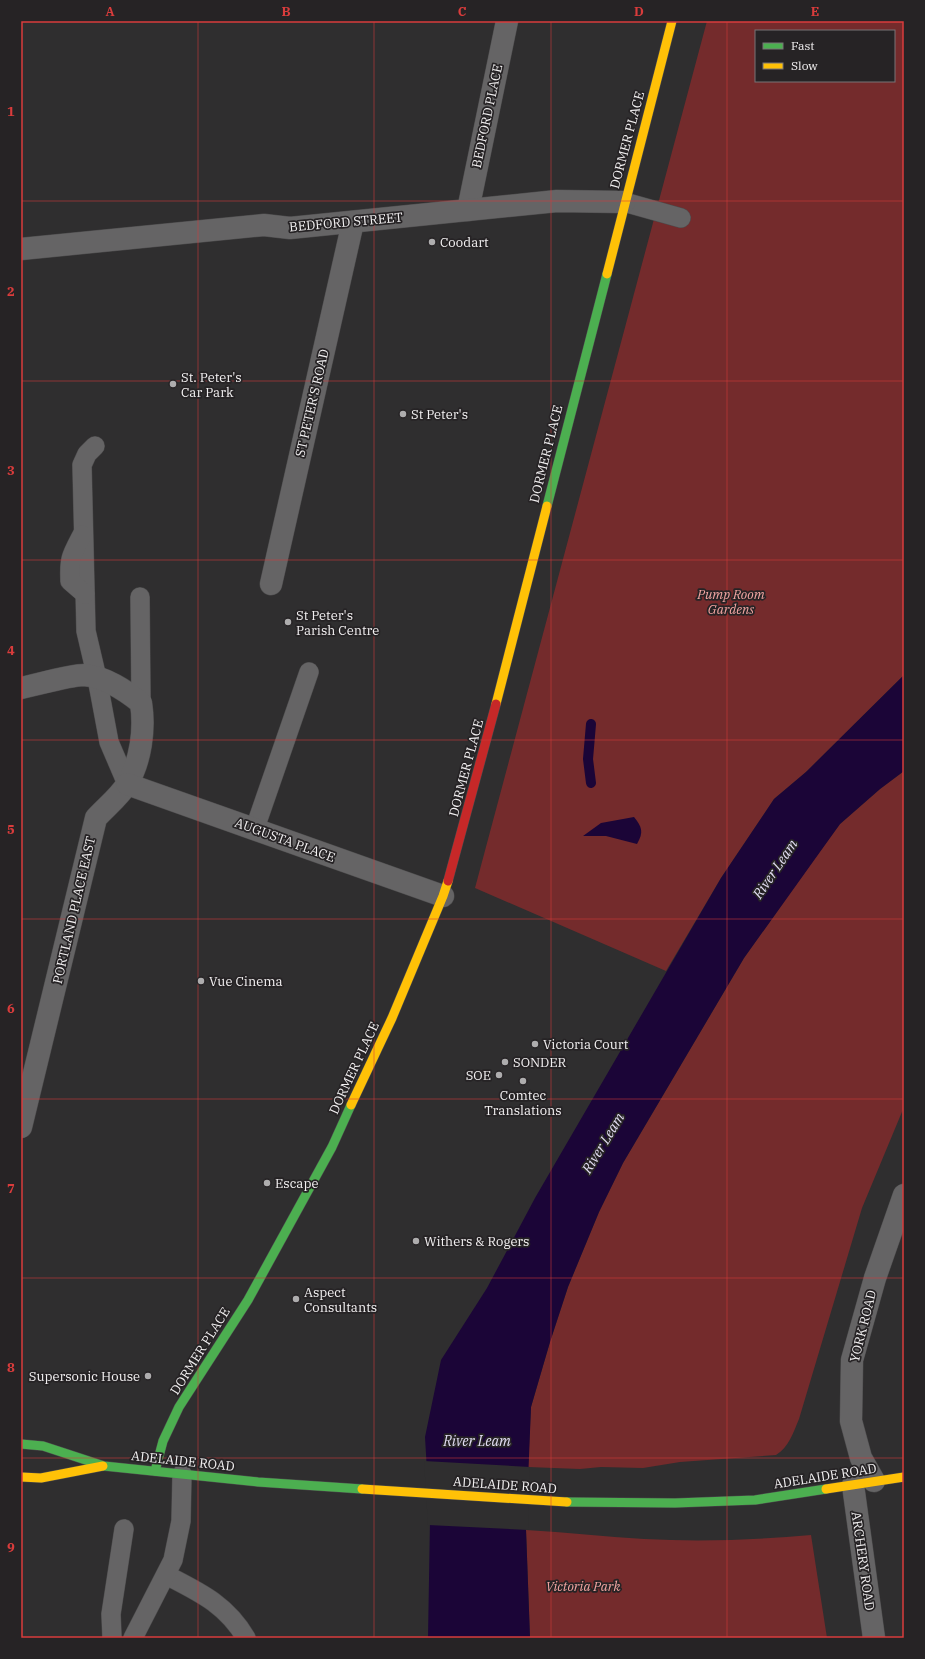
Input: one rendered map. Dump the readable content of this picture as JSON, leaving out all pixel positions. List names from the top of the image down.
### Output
{
  "streets": {
    "main road": ["DORMER PLACE", "ADELAIDE ROAD"],
    "street": [
      "BEDFORD PLACE",
      "BEDFORD STREET",
      "ST PETER'S ROAD",
      "AUGUSTA PLACE",
      "PORTLAND PLACE EAST",
      "YORK ROAD",
      "ARCHERY ROAD"
    ]
  },
  "crossings": [
    ["BEDFORD PLACE", "BEDFORD STREET"],
    ["DORMER PLACE", "BEDFORD STREET"],
    ["DORMER PLACE", "AUGUSTA PLACE"],
    ["DORMER PLACE", "ADELAIDE ROAD"],
    ["BEDFORD STREET", "ST PETER'S ROAD"],
    ["AUGUSTA PLACE", "PORTLAND PLACE EAST"],
    ["YORK ROAD", "ADELAIDE ROAD"],
    ["ADELAIDE ROAD", "ARCHERY ROAD"]
  ],
  "water": ["River Leam"],
  "parks": ["Pump Room Gardens", "Victoria Park"],
  "places": [
    "Coodart",
    "St. Peter's Car Park",
    "St Peter's",
    "St Peter's Parish Centre",
    "Vue Cinema",
    "Victoria Court",
    "SONDER",
    "SOE",
    "Comtec Translations",
    "Escape",
    "Withers & Rogers",
    "Aspect Consultants",
    "Supersonic House"
  ],
  "legend": ["Fast", "Slow"],
  "grid": {
    "columns": [
      "A",
      "B",
      "C",
      "D",
      "E"
    ],
    "rows": [
      "1",
      "2",
      "3",
      "4",
      "5",
      "6",
      "7",
      "8",
      "9"
    ]
  }
}
